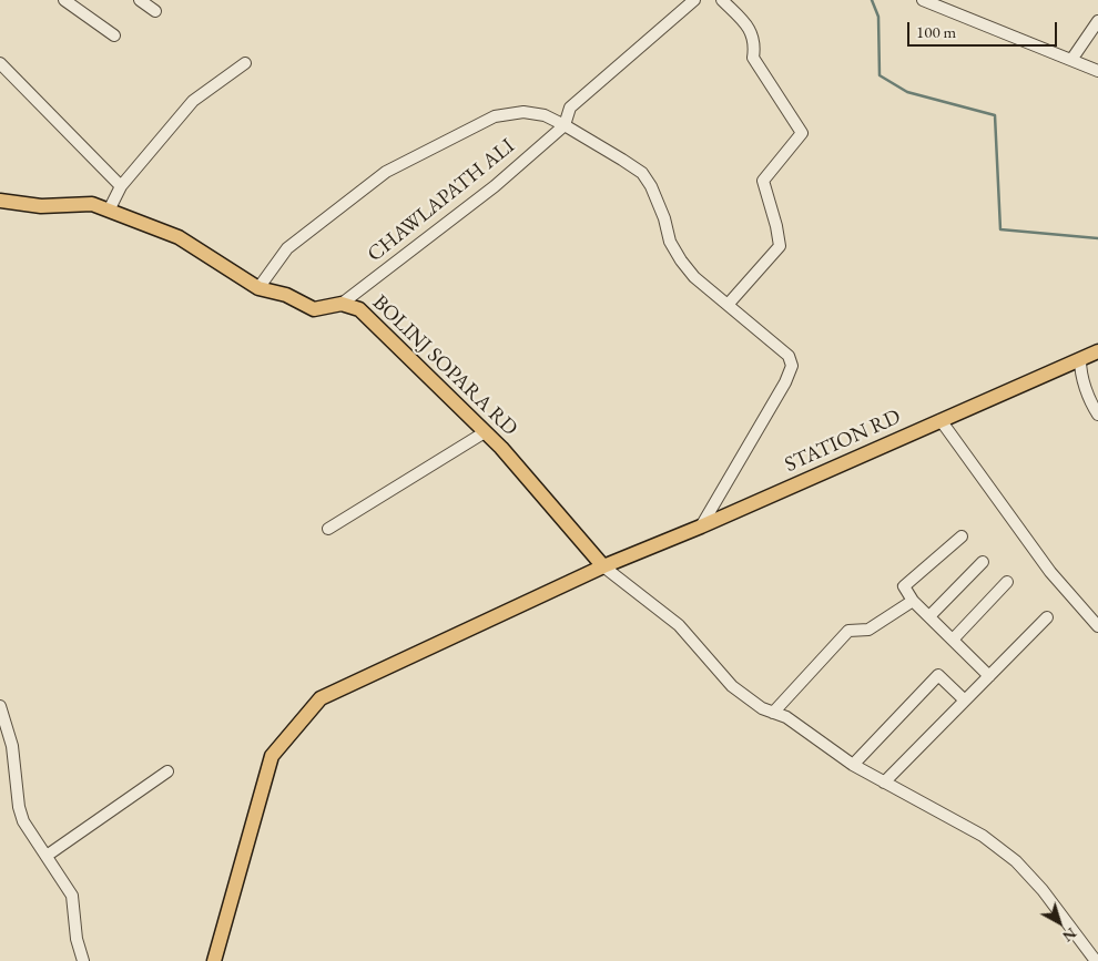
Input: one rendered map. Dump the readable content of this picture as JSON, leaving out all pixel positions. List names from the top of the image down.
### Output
{
  "streets": {
    "main road": ["BOLINJ SOPARA RD", "STATION RD"],
    "street": ["CHAWLAPATH ALI"]
  },
  "crossings": [
    ["CHAWLAPATH ALI", "BOLINJ SOPARA RD"],
    ["BOLINJ SOPARA RD", "STATION RD"]
  ],
  "scale_bar": "100 m",
  "north": "bottom right"
}
